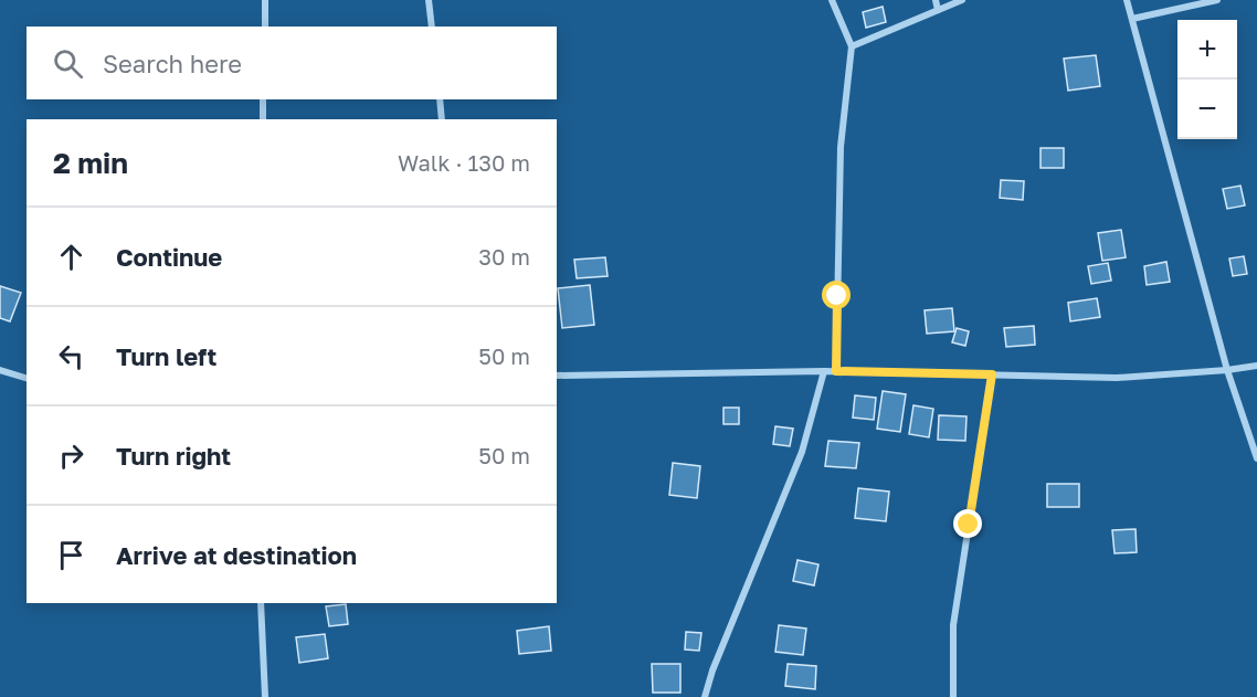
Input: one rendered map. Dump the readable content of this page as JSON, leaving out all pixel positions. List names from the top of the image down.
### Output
{
  "page": {
    "map_buttons": ["+", "−"],
    "search": "Search here",
    "heading": ["2 min", "Walk · 130 m"],
    "list": [
      ["Continue", "30 m"],
      ["Turn left", "50 m"],
      ["Turn right", "50 m"],
      "Arrive at destination"
    ]
  }
}
